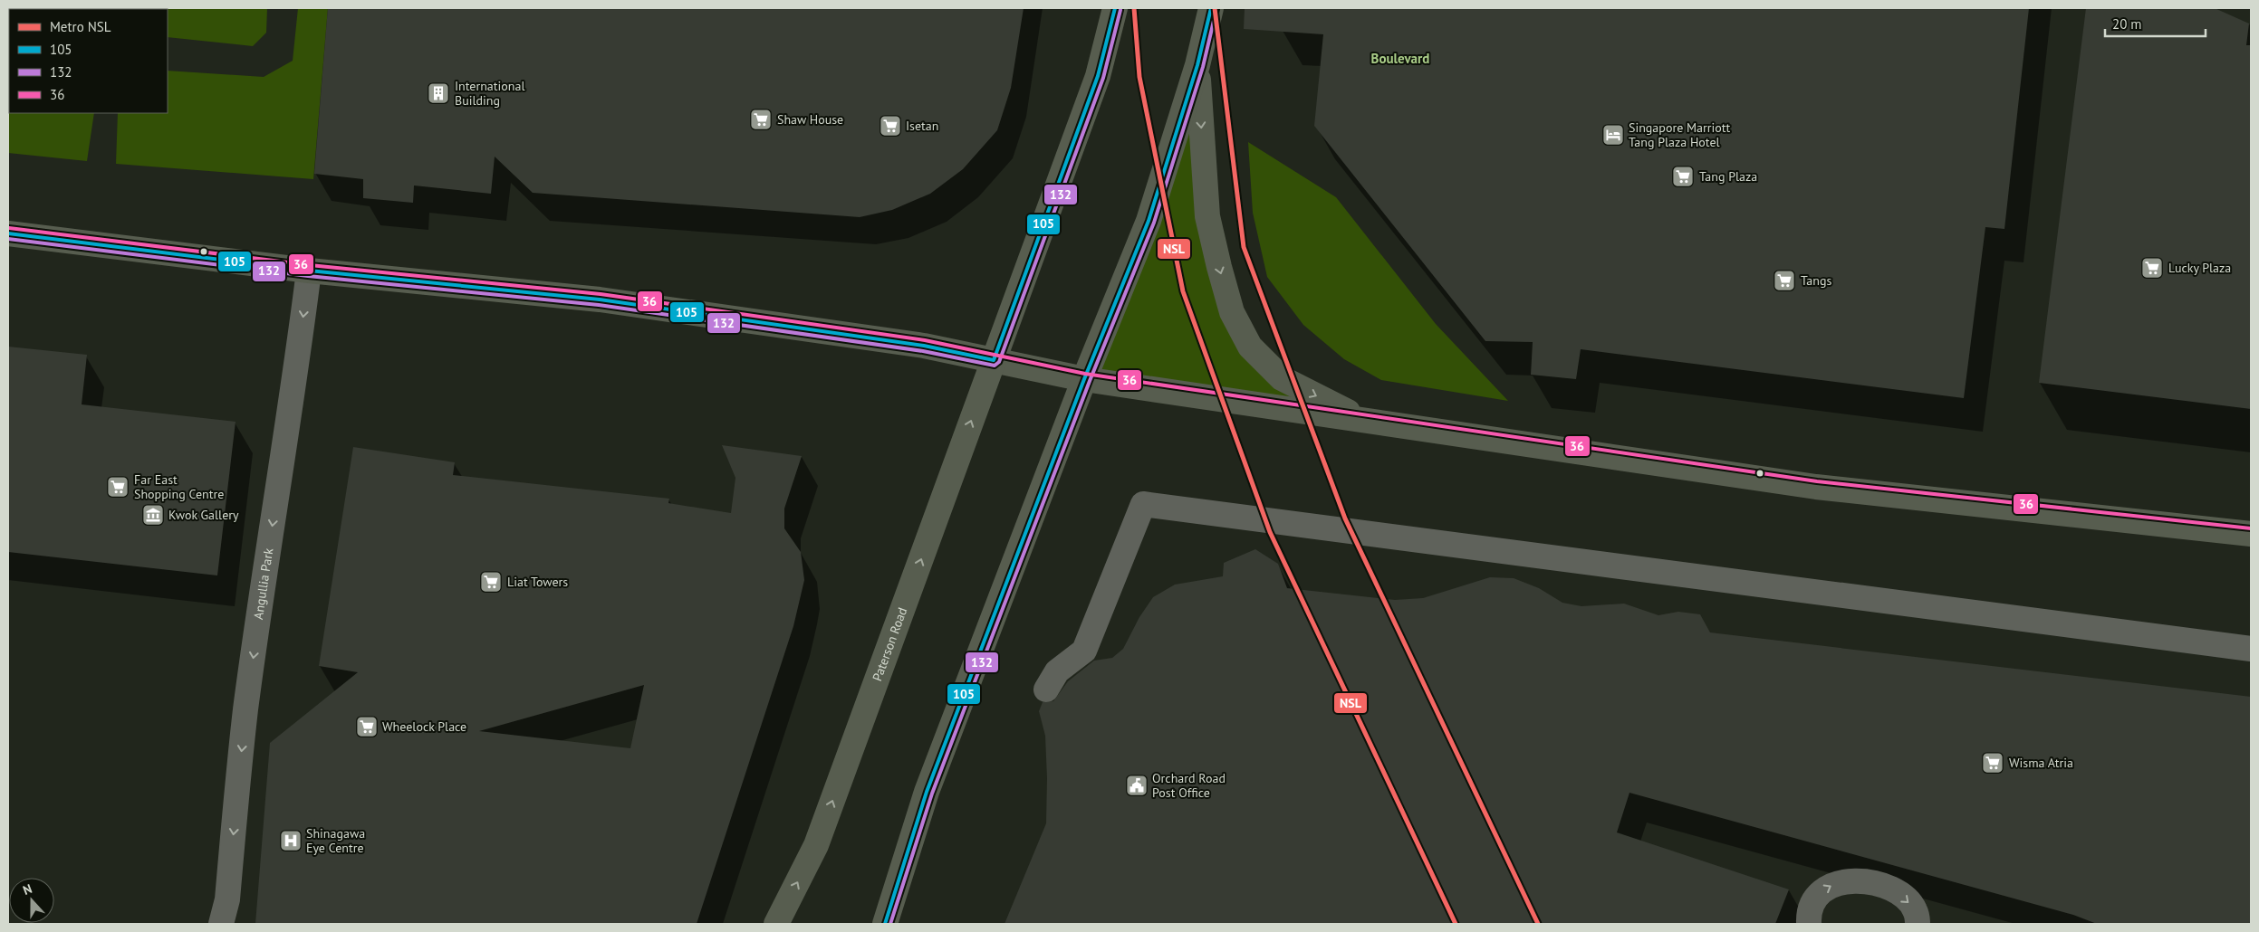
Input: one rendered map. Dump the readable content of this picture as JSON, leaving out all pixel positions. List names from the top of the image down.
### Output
{
  "streets": {
    "main road": ["Paterson Road"],
    "street": ["Angullia Park"]
  },
  "one_way": ["Angullia Park"],
  "districts": ["Boulevard"],
  "places": {
    "building": ["International Building"],
    "supermarket": [
      "Shaw House",
      "Isetan",
      "Tang Plaza",
      "Lucky Plaza",
      "Tangs",
      "Far East Shopping Centre",
      "Liat Towers",
      "Wheelock Place",
      "Wisma Atria"
    ],
    "hotel": ["Singapore Marriott Tang Plaza Hotel"],
    "museum": ["Kwok Gallery"],
    "public building": ["Orchard Road Post Office"],
    "hospital": ["Shinagawa Eye Centre"]
  },
  "lines": [
    "metro line NSL",
    "transit line 105",
    "transit line 132",
    "transit line 36"
  ],
  "legend": [
    "Metro NSL",
    "105",
    "132",
    "36"
  ],
  "scale_bar": "20 m",
  "north": "top"
}
